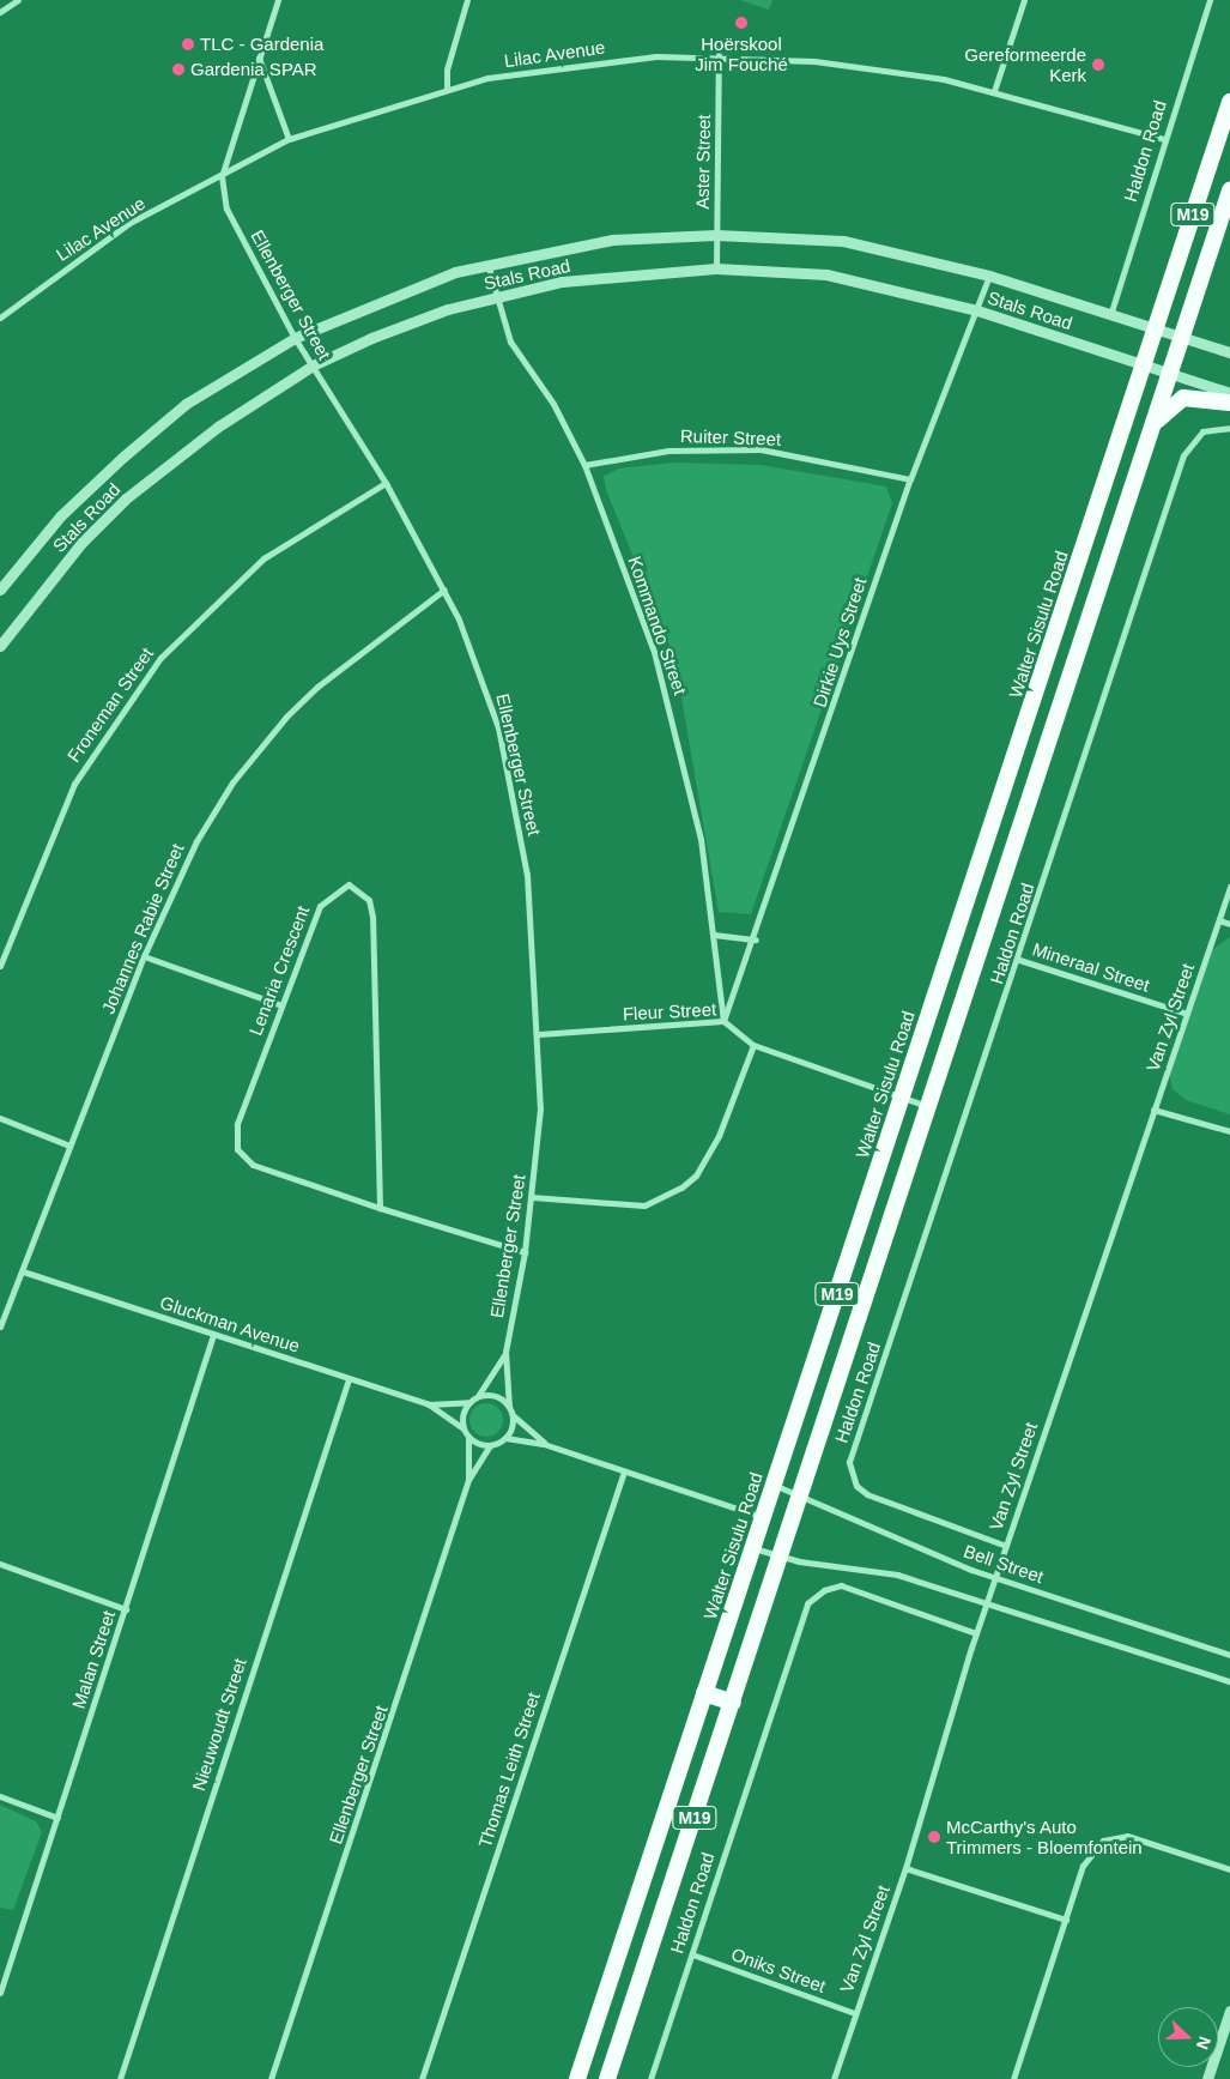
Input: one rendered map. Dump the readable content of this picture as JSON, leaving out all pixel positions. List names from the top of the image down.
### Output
{
  "streets": {
    "highway": ["M19", "Walter Sisulu Road"],
    "street": [
      "Lilac Avenue",
      "Haldon Road",
      "Aster Street",
      "Stals Road",
      "Ellenberger Street",
      "Ruiter Street",
      "Kommando Street",
      "Dirkie Uys Street",
      "Froneman Street",
      "Johannes Rabie Street",
      "Mineraal Street",
      "Lenaria Crescent",
      "Fleur Street",
      "Van Zyl Street",
      "Gluckman Avenue",
      "Bell Street",
      "Malan Street",
      "Nieuwoudt Street",
      "Thomas Leith Street",
      "Oniks Street"
    ]
  },
  "crossings": [
    ["Lilac Avenue", "Haldon Road"],
    ["Lilac Avenue", "Aster Street"],
    ["Lilac Avenue", "Ellenberger Street"],
    ["Haldon Road", "Stals Road"],
    ["Haldon Road", "Mineraal Street"],
    ["Haldon Road", "Van Zyl Street"],
    ["Haldon Road", "Bell Street"],
    ["Haldon Road", "Oniks Street"],
    ["Aster Street", "Stals Road"],
    ["M19", "Stals Road"],
    ["M19", "Fleur Street"],
    ["M19", "Bell Street"],
    ["Stals Road", "Ellenberger Street"],
    ["Stals Road", "Walter Sisulu Road"],
    ["Stals Road", "Kommando Street"],
    ["Stals Road", "Dirkie Uys Street"],
    ["Ellenberger Street", "Froneman Street"],
    ["Ellenberger Street", "Johannes Rabie Street"],
    ["Ellenberger Street", "Lenaria Crescent"],
    ["Ellenberger Street", "Fleur Street"],
    ["Ellenberger Street", "Gluckman Avenue"],
    ["Ruiter Street", "Kommando Street"],
    ["Ruiter Street", "Dirkie Uys Street"],
    ["Walter Sisulu Road", "Fleur Street"],
    ["Walter Sisulu Road", "Bell Street"],
    ["Kommando Street", "Dirkie Uys Street"],
    ["Kommando Street", "Fleur Street"],
    ["Dirkie Uys Street", "Fleur Street"],
    ["Johannes Rabie Street", "Gluckman Avenue"],
    ["Mineraal Street", "Van Zyl Street"],
    ["Van Zyl Street", "Bell Street"],
    ["Van Zyl Street", "Oniks Street"],
    ["Gluckman Avenue", "Malan Street"],
    ["Gluckman Avenue", "Nieuwoudt Street"]
  ],
  "places": [
    "Hoërskool Jim Fouché",
    "TLC - Gardenia",
    "Gereformeerde Kerk",
    "Gardenia SPAR",
    "McCarthy's Auto Trimmers - Bloemfontein"
  ],
  "north": "right"
}
